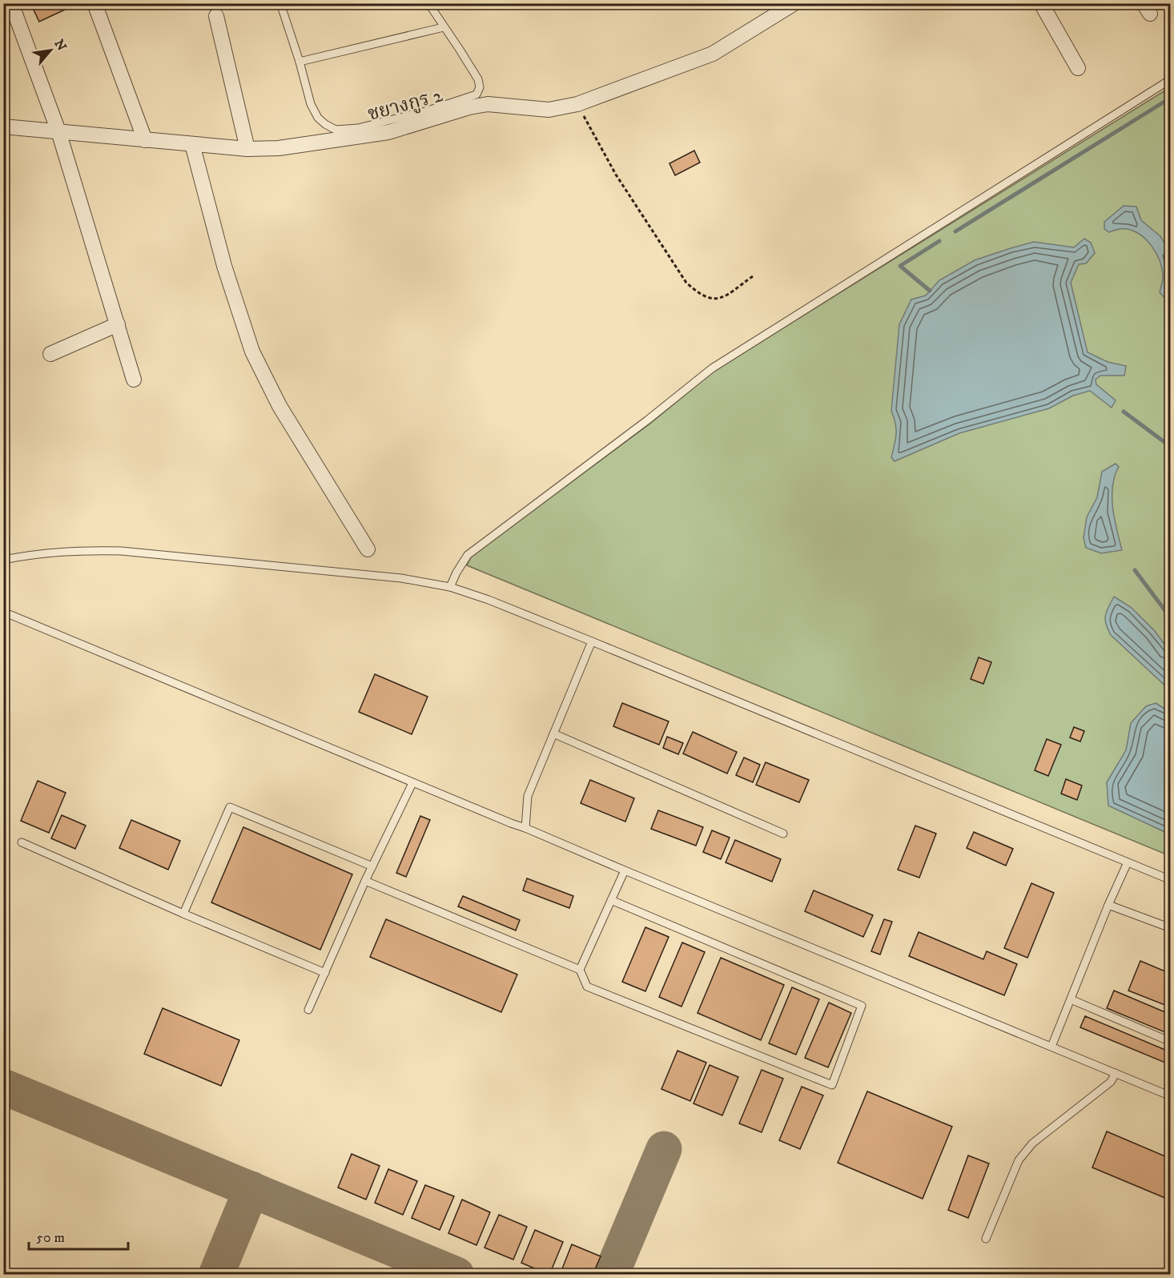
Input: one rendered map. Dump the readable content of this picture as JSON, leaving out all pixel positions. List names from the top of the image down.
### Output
{
  "streets": {
    "street": ["ชยางกูร 2"]
  },
  "scale_bar": "50 m",
  "north": "top right"
}
